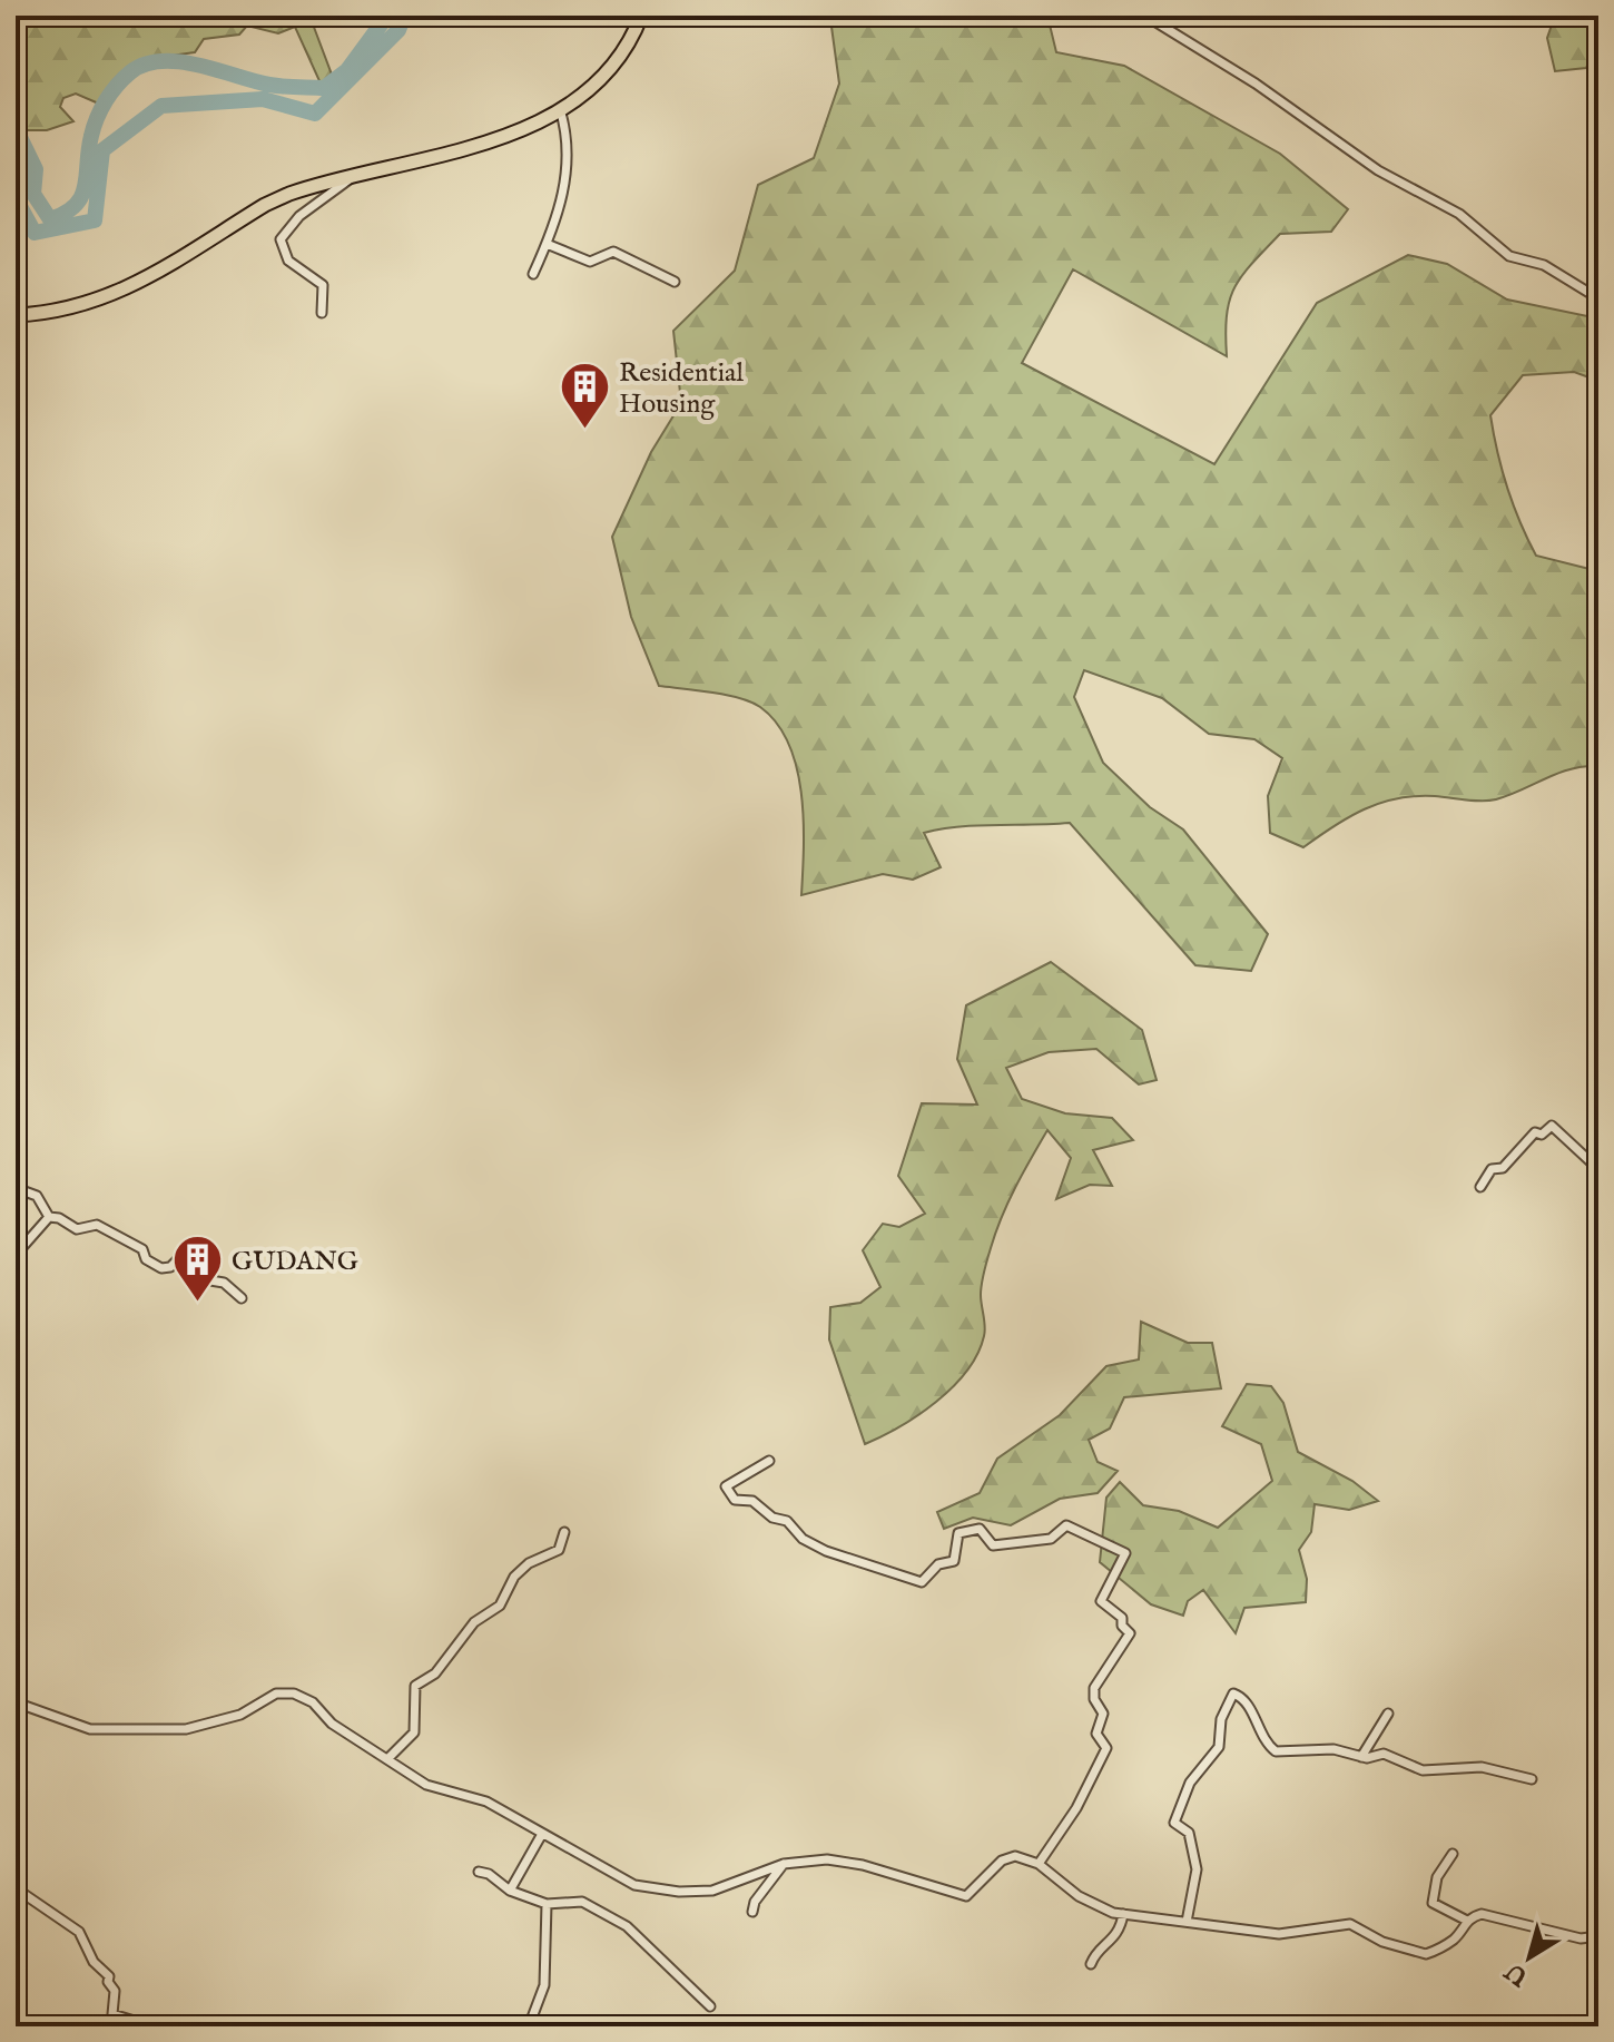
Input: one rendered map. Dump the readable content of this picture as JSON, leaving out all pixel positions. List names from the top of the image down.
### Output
{
  "places": {
    "building": ["Residential Housing", "GUDANG"]
  },
  "north": "bottom left"
}
